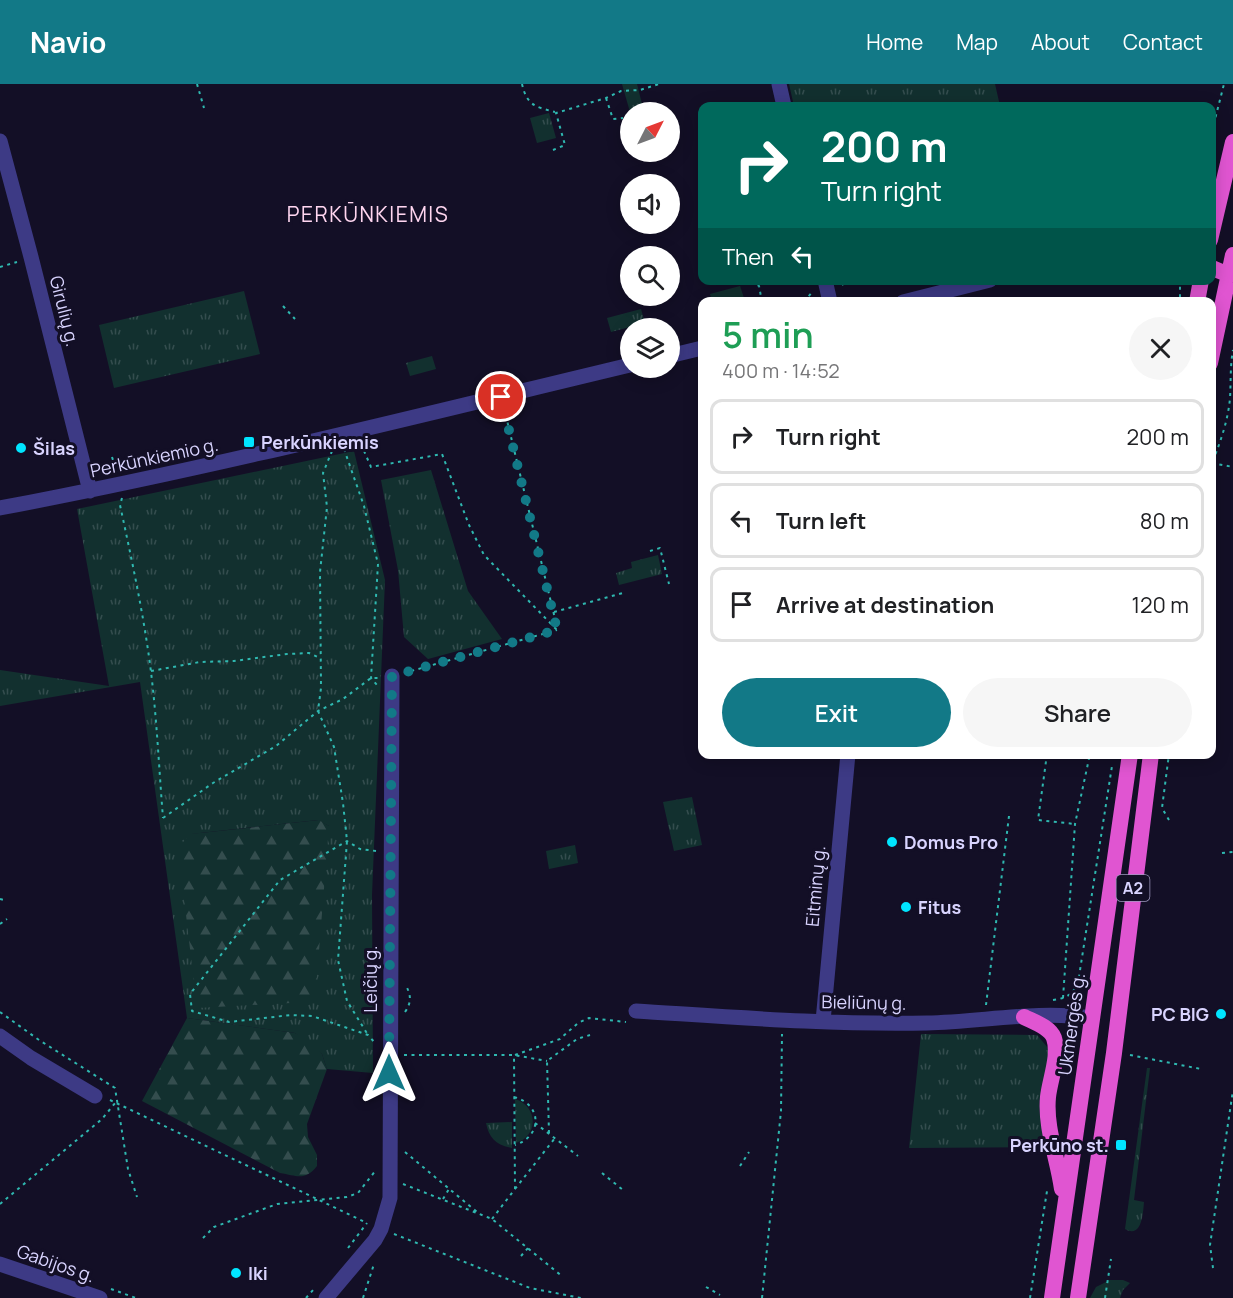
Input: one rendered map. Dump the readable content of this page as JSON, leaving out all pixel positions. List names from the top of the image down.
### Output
{
  "streets": {
    "highway": ["A2", "Ukmergės g."],
    "street": [
      "Girulių g.",
      "Perkūnkiemio g.",
      "Eitminų g.",
      "Leičių g.",
      "Bieliūnų g.",
      "Gabijos g."
    ]
  },
  "crossings": [
    ["Girulių g.", "Perkūnkiemio g."],
    ["Eitminų g.", "Bieliūnų g."],
    ["Bieliūnų g.", "Ukmergės g."]
  ],
  "districts": ["PERKŪNKIEMIS"],
  "places": {
    "transit": ["Perkūnkiemis", "Perkūno st."],
    "other": [
      "Šilas",
      "Domus Pro",
      "Fitus",
      "PC BIG",
      "Iki"
    ]
  },
  "north": "top right",
  "page": {
    "header": "Navio",
    "nav": [
      "Home",
      "Map",
      "About",
      "Contact"
    ],
    "turn": ["200 m", "Turn right"],
    "then": "Then",
    "heading": ["5 min", "400 m · 14:52"],
    "list": [
      {
        "name": "Turn right",
        "value": "200 m"
      },
      {
        "name": "Turn left",
        "value": "80 m"
      },
      {
        "name": "Arrive at destination",
        "value": "120 m"
      }
    ],
    "buttons": ["Exit", "Share"]
  }
}
